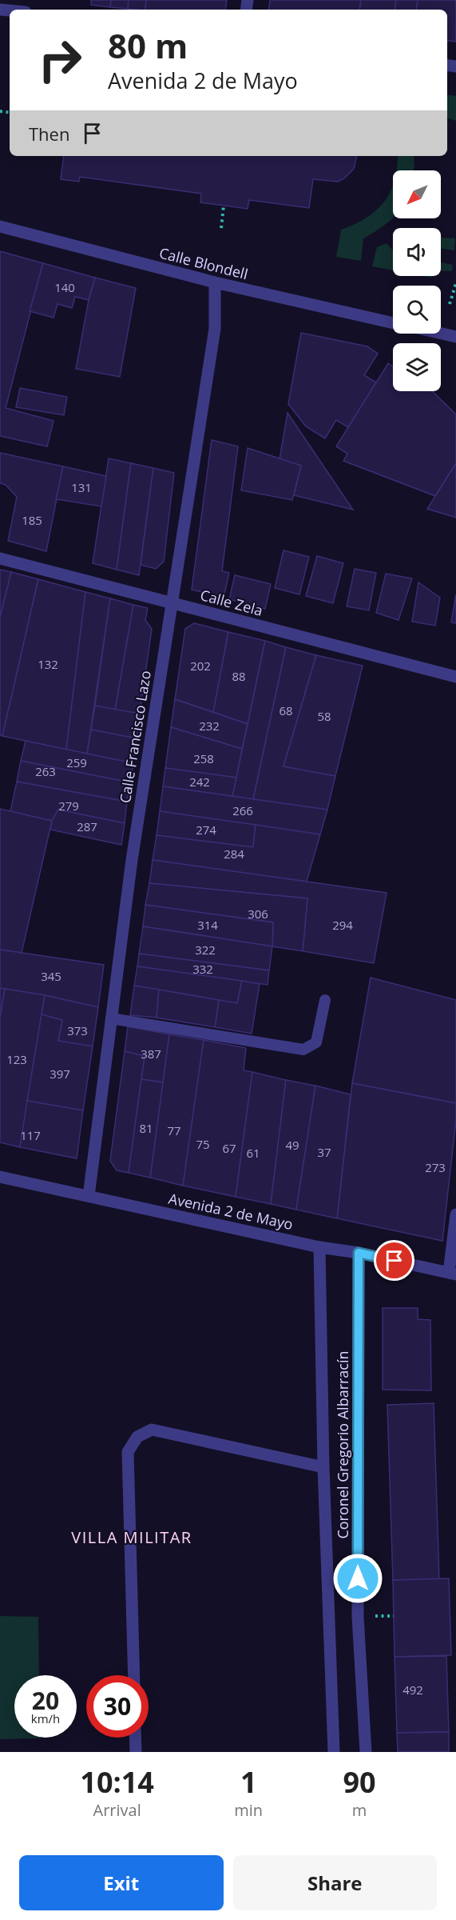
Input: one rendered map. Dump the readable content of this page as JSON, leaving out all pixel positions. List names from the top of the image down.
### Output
{
  "streets": {
    "street": [
      "Calle Blondell",
      "Calle Zela",
      "Calle Francisco Lazo",
      "Avenida 2 de Mayo",
      "Coronel Gregorio Albarracín"
    ]
  },
  "crossings": [
    ["Calle Blondell", "Calle Francisco Lazo"],
    ["Calle Zela", "Calle Francisco Lazo"],
    ["Calle Francisco Lazo", "Avenida 2 de Mayo"],
    ["Avenida 2 de Mayo", "Coronel Gregorio Albarracín"]
  ],
  "districts": ["VILLA MILITAR"],
  "house_numbers": [
    "140",
    "131",
    "185",
    "132",
    "202",
    "88",
    "68",
    "58",
    "232",
    "258",
    "259",
    "263",
    "242",
    "279",
    "266",
    "287",
    "274",
    "284",
    "306",
    "314",
    "294",
    "322",
    "332",
    "345",
    "373",
    "387",
    "123",
    "397",
    "81",
    "77",
    "117",
    "75",
    "49",
    "67",
    "37",
    "61",
    "273",
    "492"
  ],
  "north": "bottom left",
  "page": {
    "turn": ["80 m", "Avenida 2 de Mayo"],
    "then": "Then",
    "speed": "20 km/h",
    "limit": "30",
    "eta": [
      "10:14",
      "Arrival",
      "1",
      "min",
      "90",
      "m"
    ],
    "buttons": ["Exit", "Share"]
  }
}
